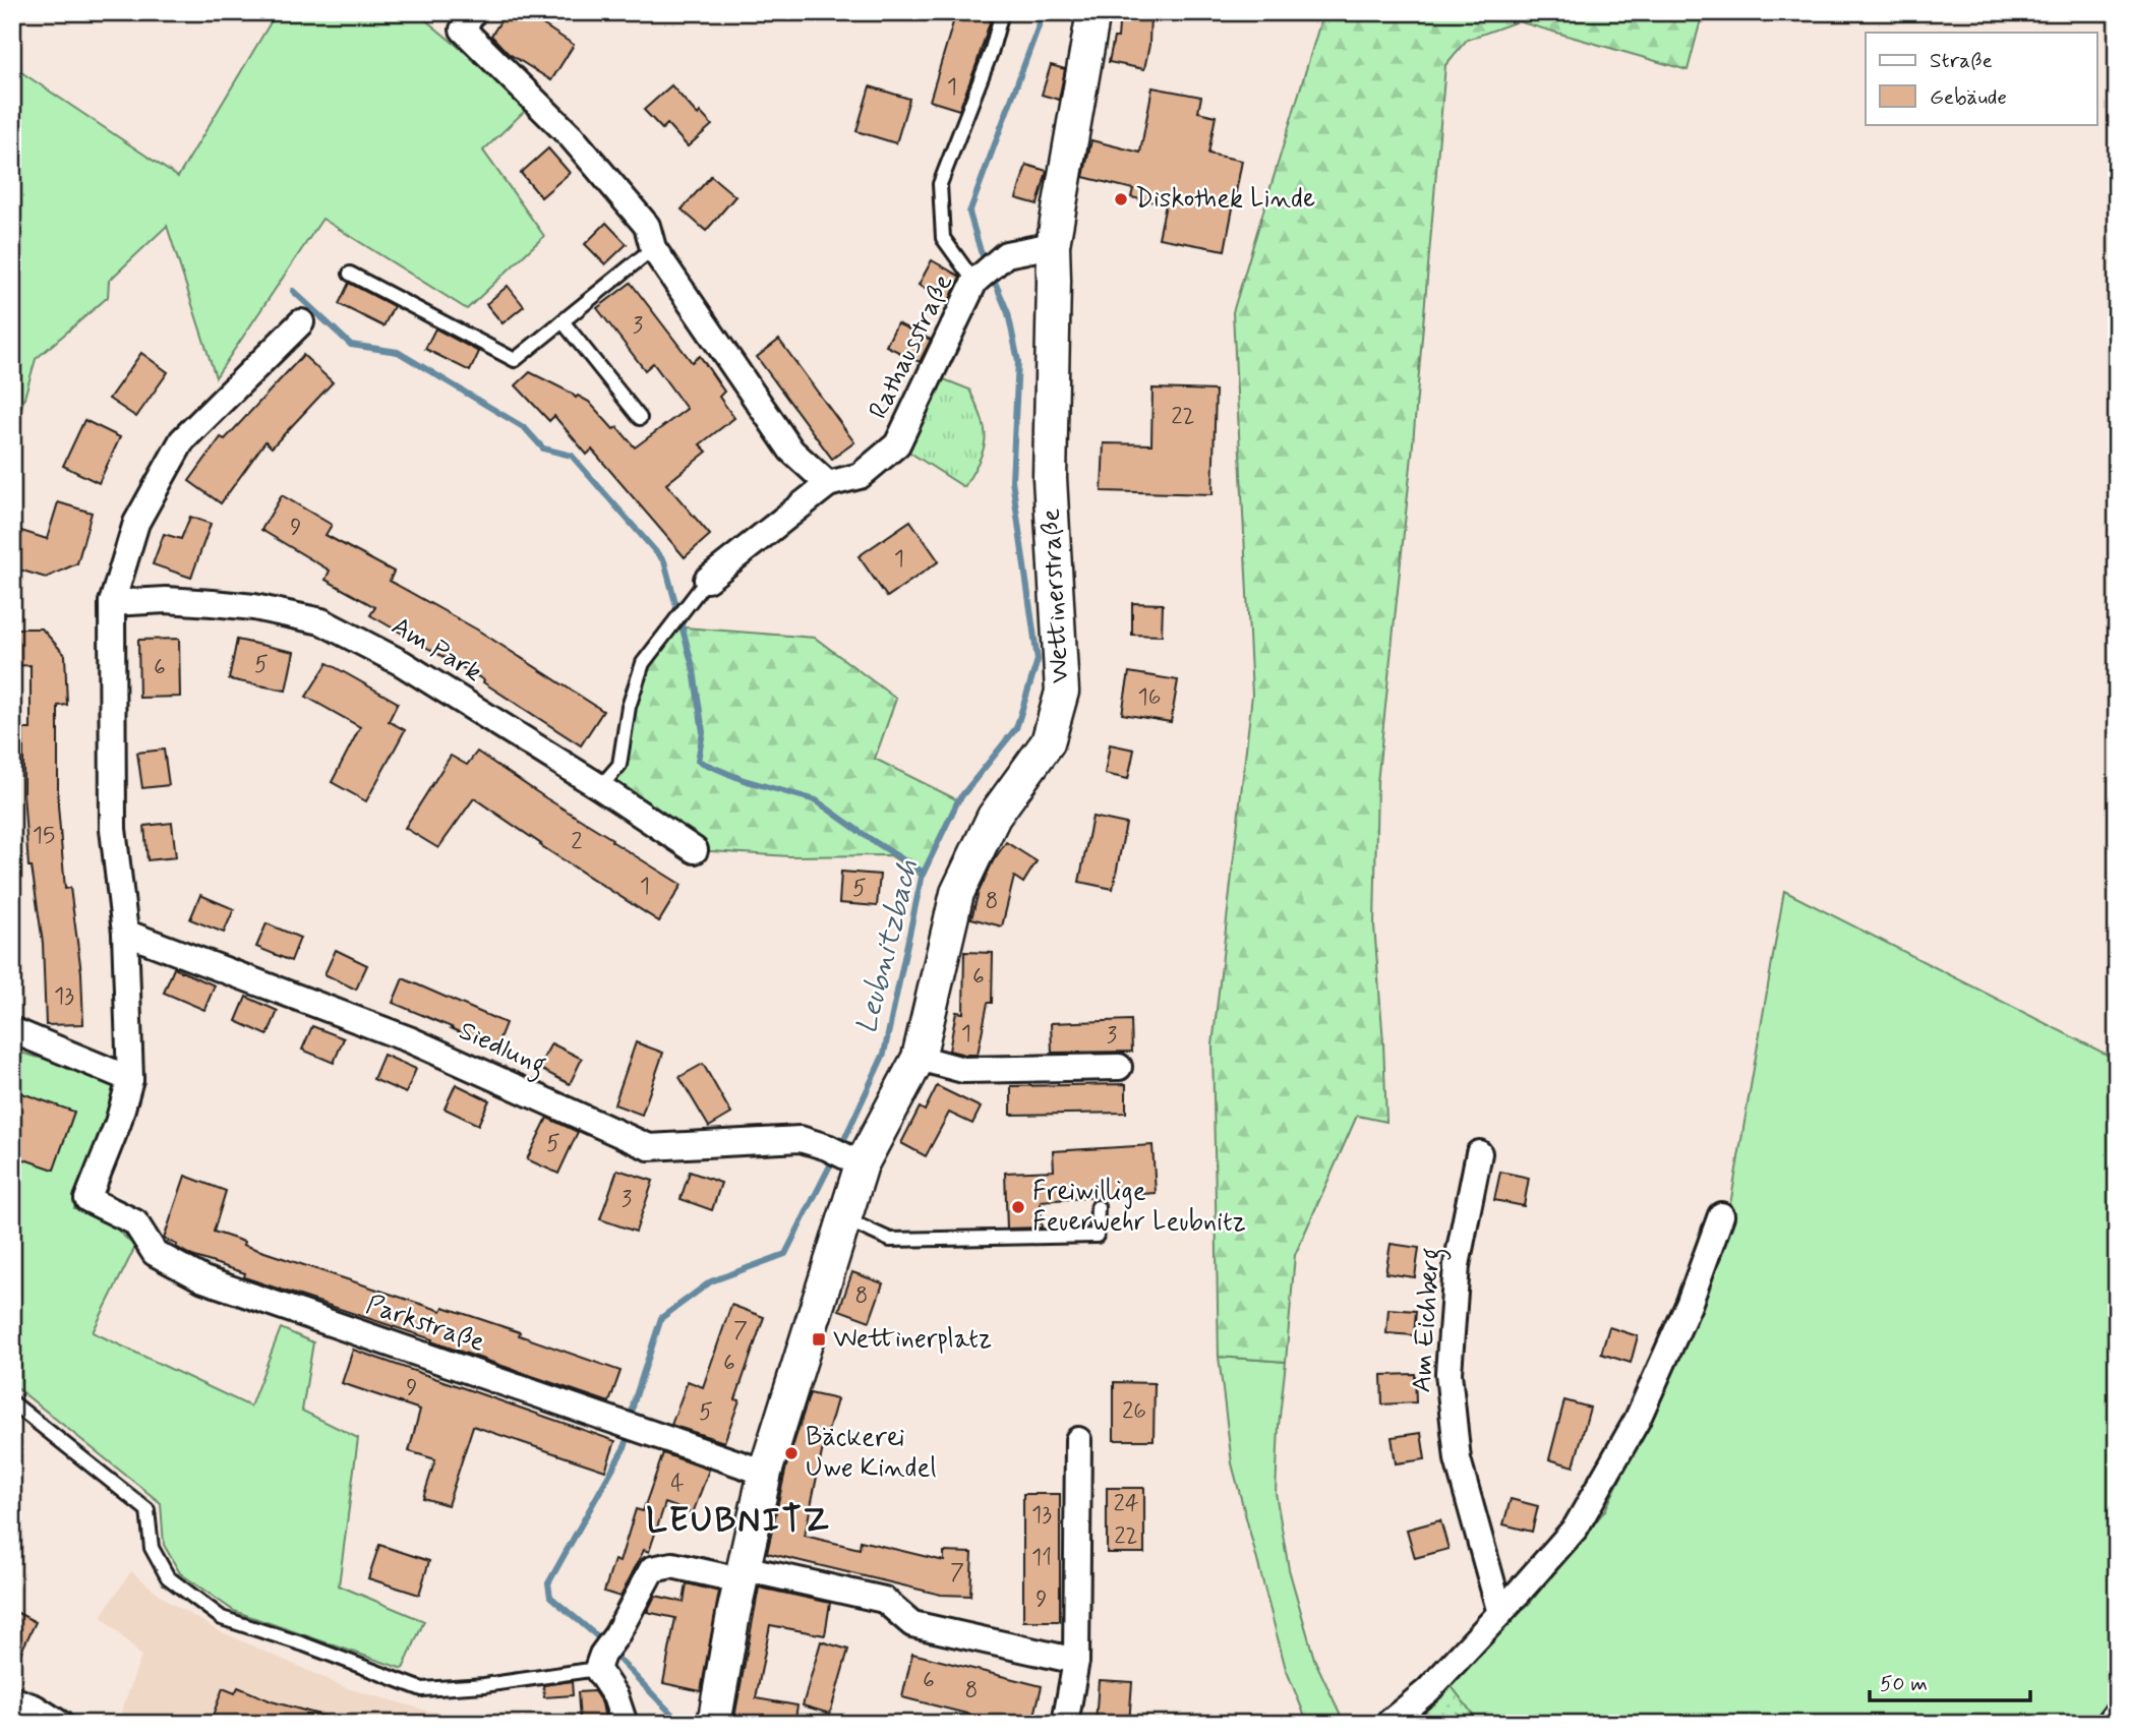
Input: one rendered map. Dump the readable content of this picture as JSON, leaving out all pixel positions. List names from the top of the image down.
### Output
{
  "streets": {
    "street": [
      "Rathausstraße",
      "Wettinerstraße",
      "Am Park",
      "Siedlung",
      "Am Eichberg",
      "Parkstraße"
    ]
  },
  "crossings": [
    ["Rathausstraße", "Wettinerstraße"],
    ["Wettinerstraße", "Siedlung"]
  ],
  "districts": ["LEUBNITZ"],
  "water": ["Leubnitzbach"],
  "places": {
    "other": ["Diskothek Linde", "Freiwillige Feuerwehr Leubnitz", "Bäckerei Uwe Kindel"],
    "transit": ["Wettinerplatz"]
  },
  "house_numbers": [
    "1",
    "3",
    "22",
    "9",
    "1",
    "5",
    "6",
    "16",
    "15",
    "2",
    "1",
    "5",
    "8",
    "6",
    "13",
    "1",
    "3",
    "5",
    "3",
    "8",
    "7",
    "6",
    "9",
    "26",
    "5",
    "4",
    "24",
    "13",
    "22",
    "11",
    "7",
    "9",
    "6",
    "8"
  ],
  "legend": ["Straße", "Gebäude"],
  "scale_bar": "50 m"
}
